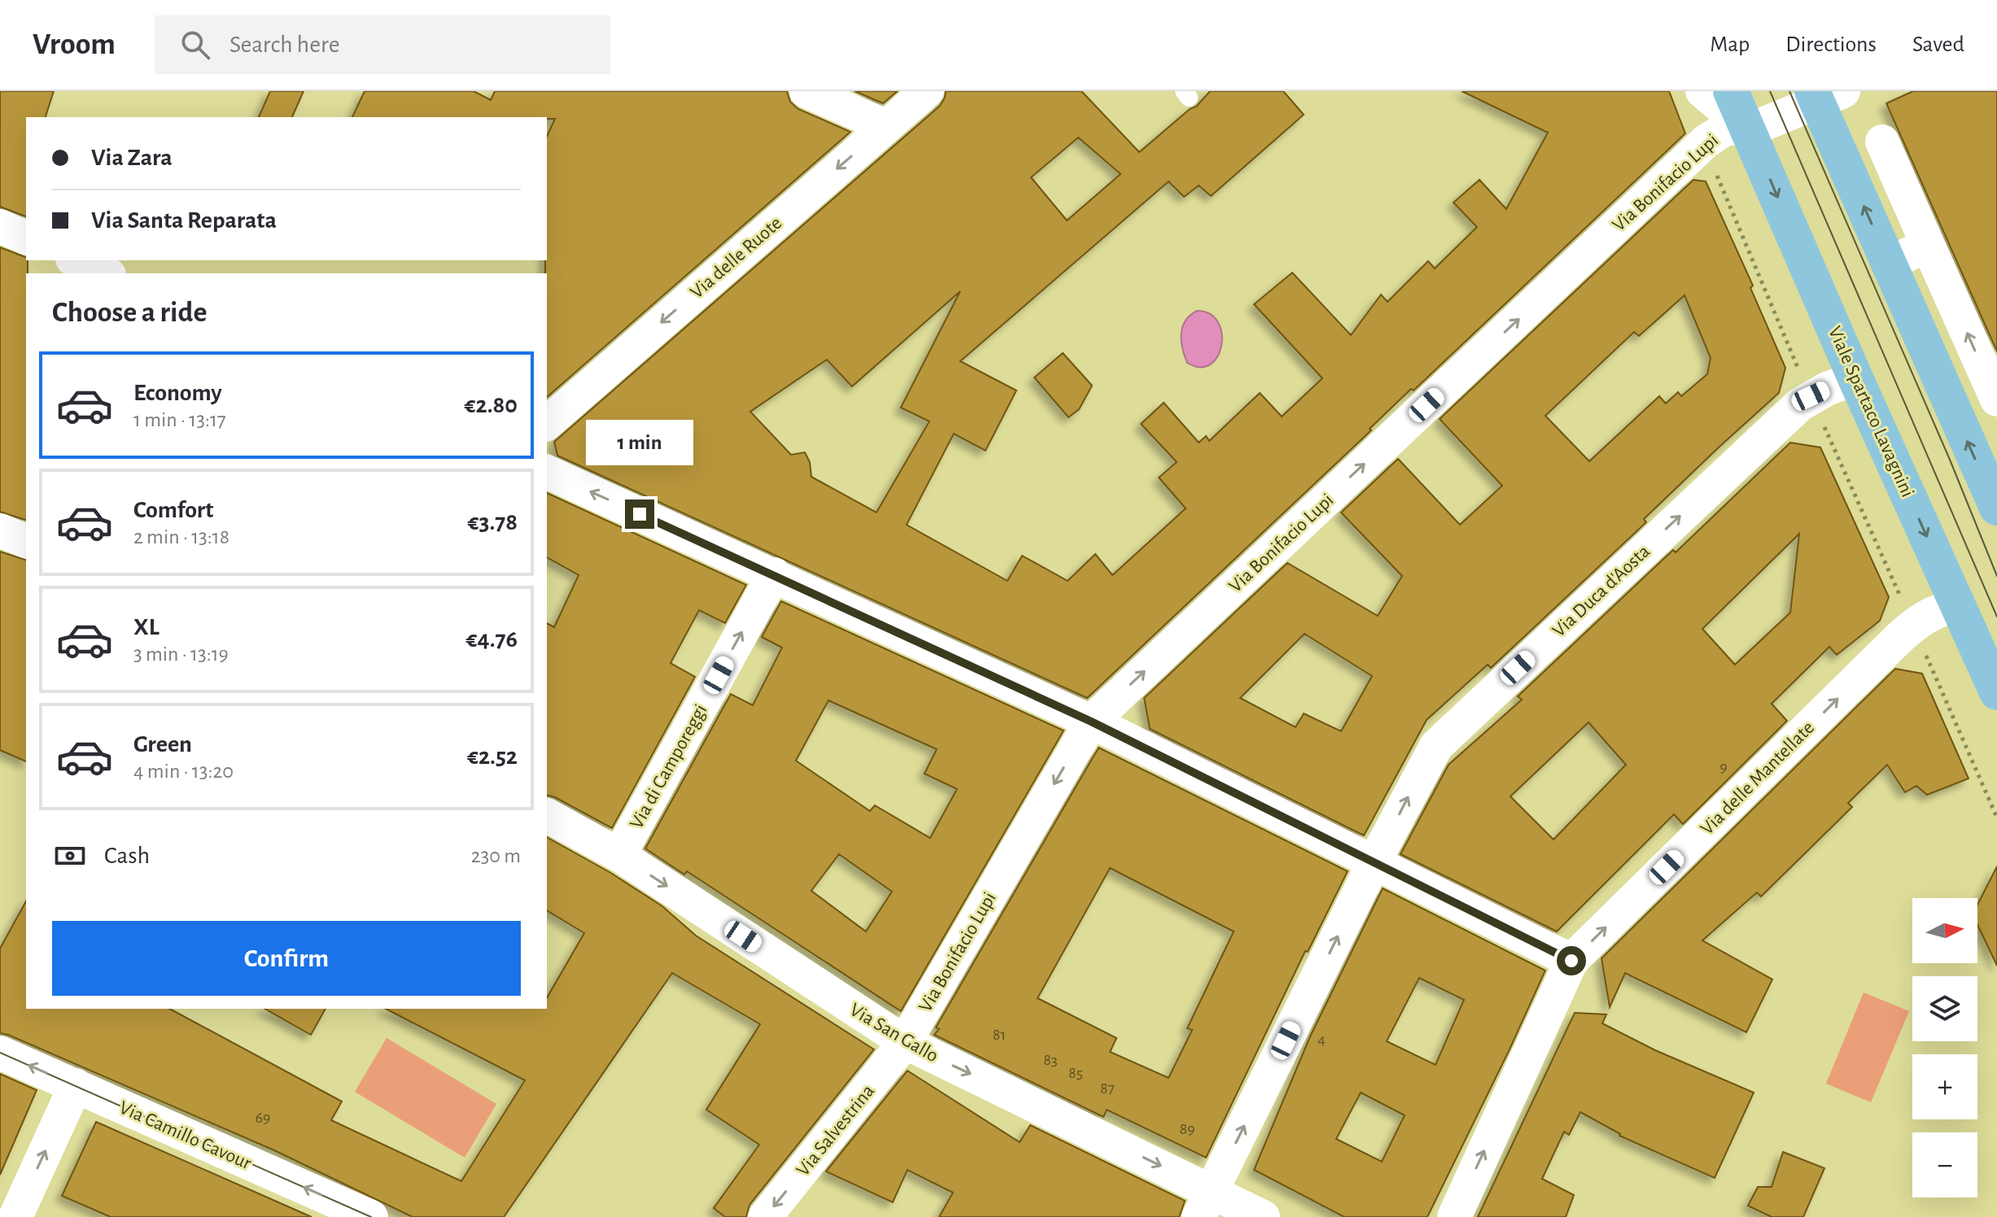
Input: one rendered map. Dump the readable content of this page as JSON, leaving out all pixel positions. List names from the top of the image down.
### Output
{
  "streets": {
    "main road": ["Viale Spartaco Lavagnini"],
    "street": [
      "Via Bonifacio Lupi",
      "Via delle Ruote",
      "Via Duca d'Aosta",
      "Via di Camporeggi",
      "Via delle Mantellate",
      "Via San Gallo",
      "Via Salvestrina",
      "Via Camillo Cavour"
    ]
  },
  "crossings": [
    ["Via Bonifacio Lupi", "Viale Spartaco Lavagnini"],
    ["Via Bonifacio Lupi", "Via San Gallo"],
    ["Via Bonifacio Lupi", "Via Salvestrina"],
    ["Viale Spartaco Lavagnini", "Via Duca d'Aosta"],
    ["Viale Spartaco Lavagnini", "Via delle Mantellate"],
    ["Via Duca d'Aosta", "Via San Gallo"],
    ["Via di Camporeggi", "Via San Gallo"],
    ["Via San Gallo", "Via Salvestrina"]
  ],
  "one_way": [
    "Via delle Ruote",
    "Via Duca d'Aosta",
    "Via di Camporeggi",
    "Via delle Mantellate",
    "Via San Gallo",
    "Via Salvestrina",
    "Via Camillo Cavour"
  ],
  "house_numbers": [
    "9",
    "81",
    "4",
    "83",
    "85",
    "87",
    "69",
    "89"
  ],
  "north": "right",
  "page": {
    "header": "Vroom",
    "search": "Search here",
    "nav": ["Map", "Directions", "Saved"],
    "banner": ["Via Zara", "Via Santa Reparata"],
    "heading": "Choose a ride",
    "list": [
      {
        "name": "Economy",
        "note": "1 min · 13:17",
        "value": "€2.80"
      },
      {
        "name": "Comfort",
        "note": "2 min · 13:18",
        "value": "€3.78"
      },
      {
        "name": "XL",
        "note": "3 min · 13:19",
        "value": "€4.76"
      },
      {
        "name": "Green",
        "note": "4 min · 13:20",
        "value": "€2.52"
      }
    ],
    "bubble": "1 min",
    "pay": ["Cash", "230 m"],
    "map_buttons": ["+", "−"],
    "buttons": "Confirm"
  }
}
